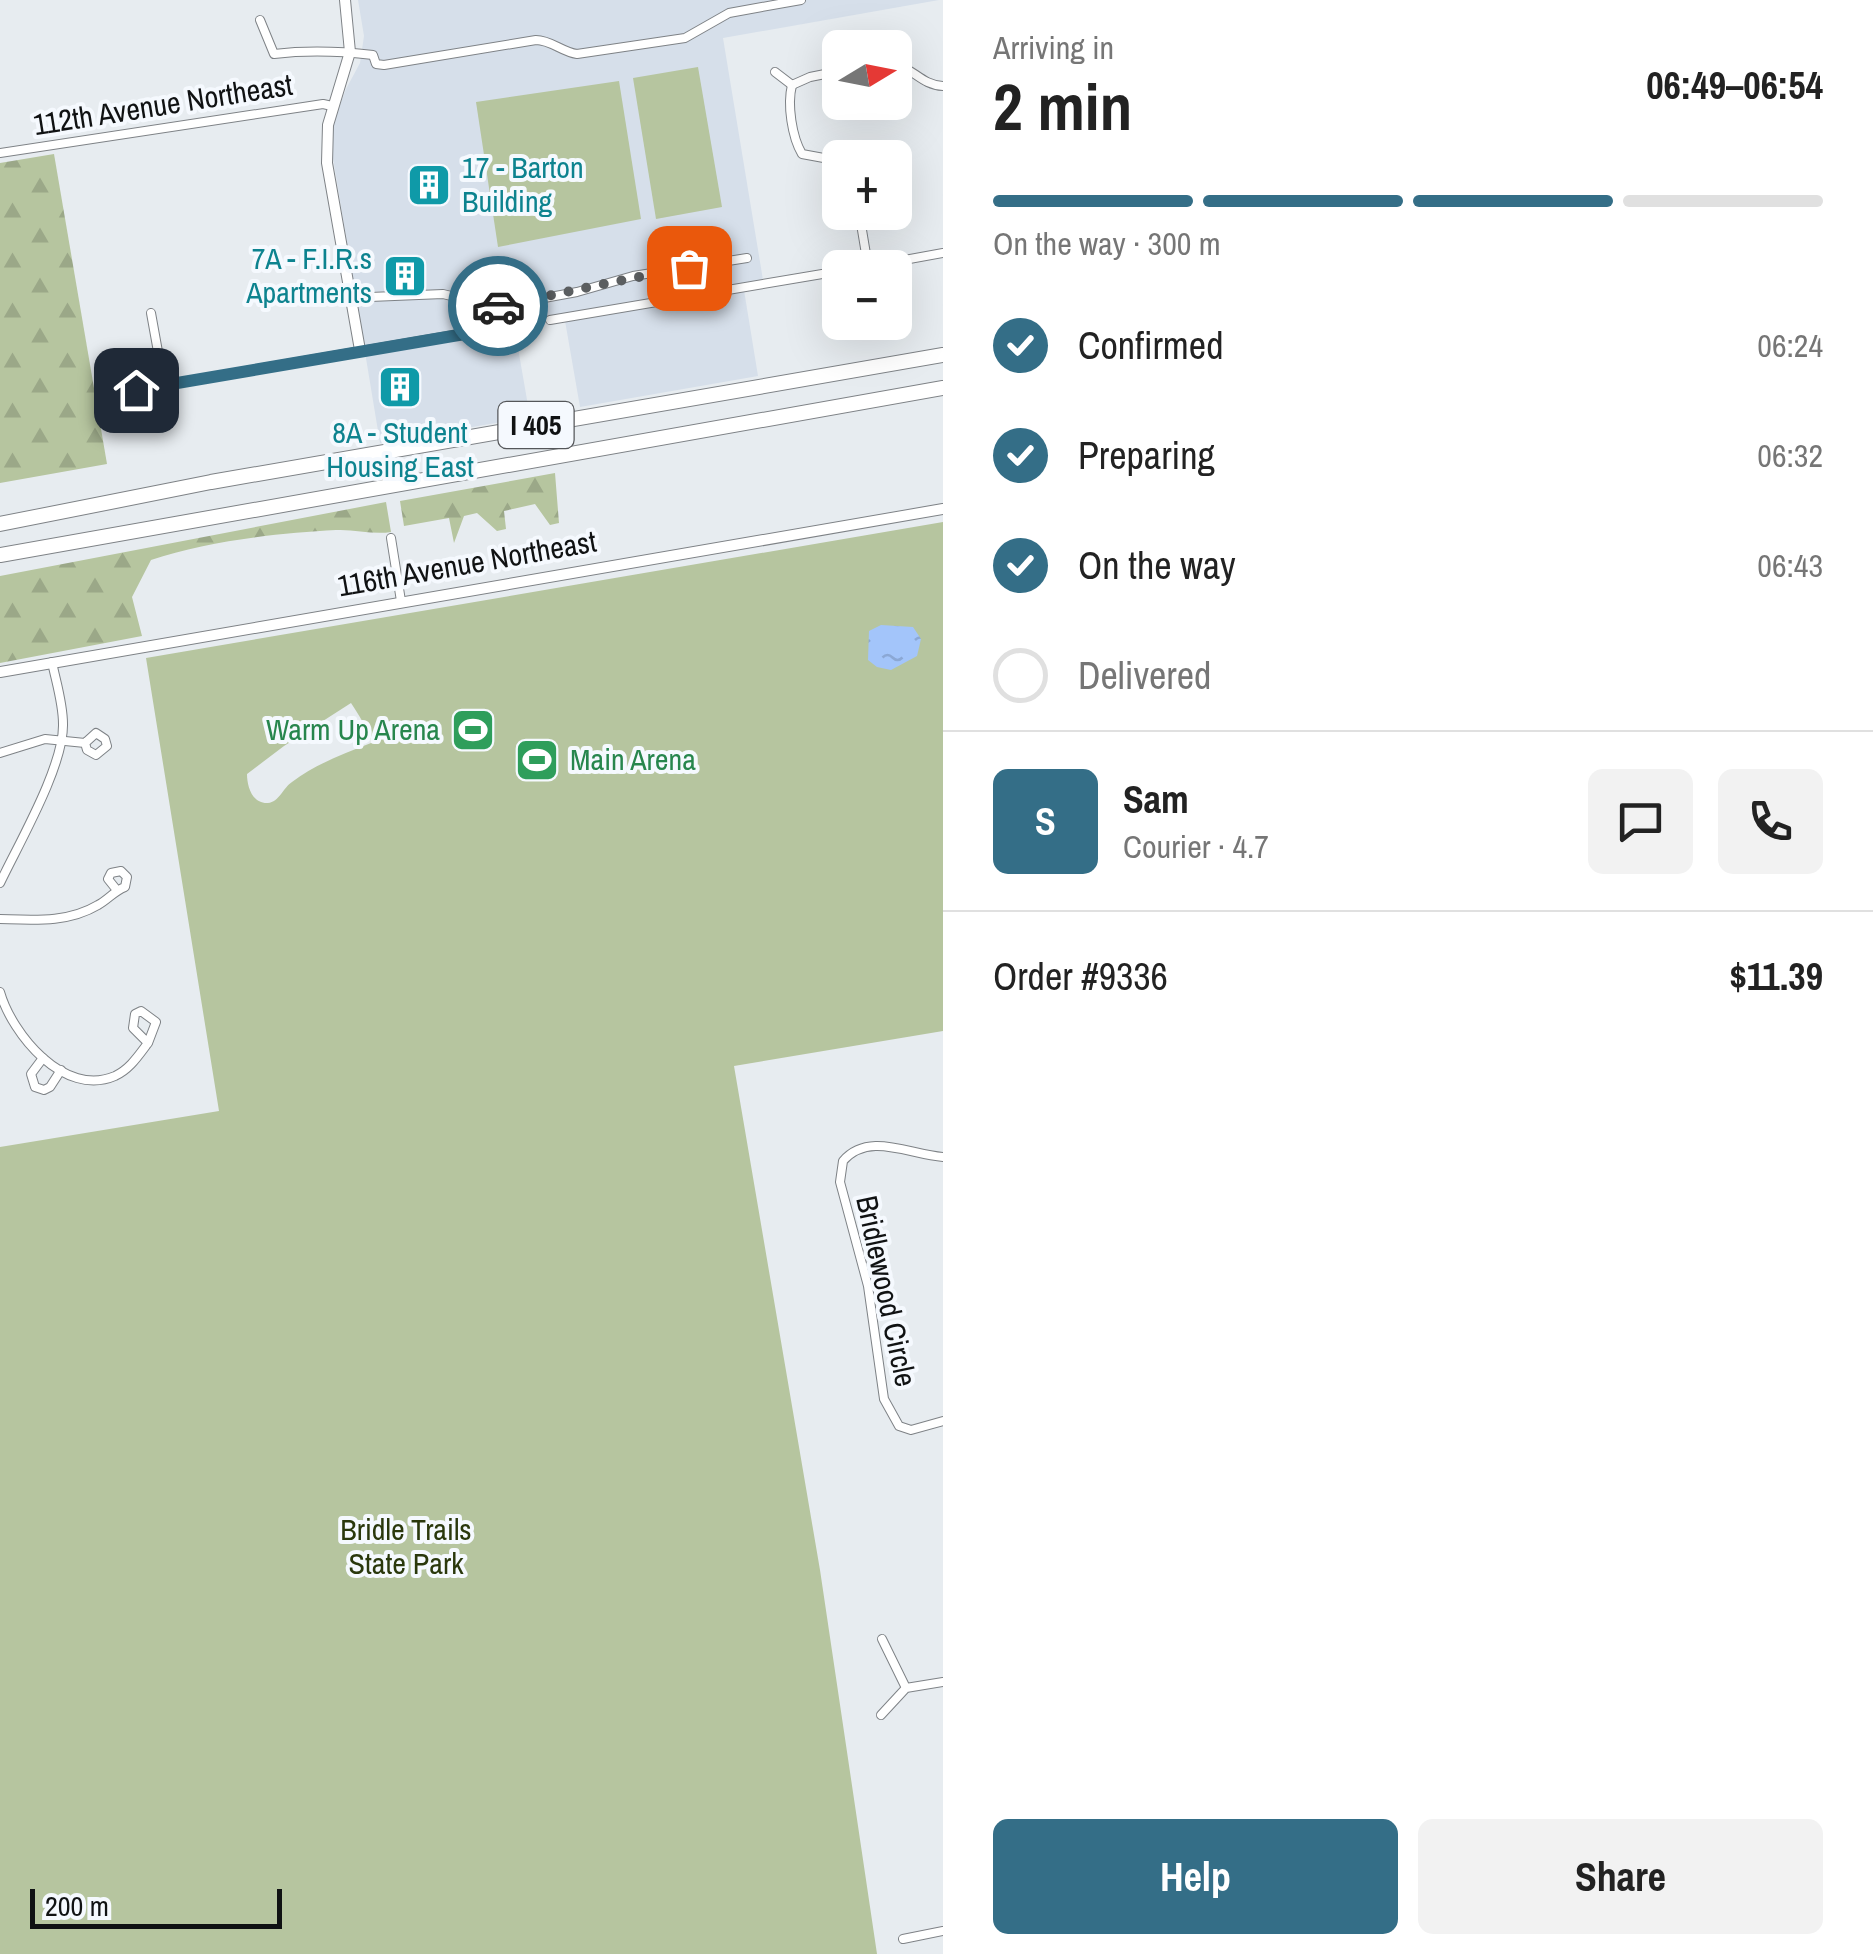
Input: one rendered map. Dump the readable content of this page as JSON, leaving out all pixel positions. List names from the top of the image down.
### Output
{
  "streets": {
    "highway": ["I 405"],
    "street": ["112th Avenue Northeast", "116th Avenue Northeast", "Bridlewood Circle"]
  },
  "parks": ["Bridle Trails State Park"],
  "places": {
    "building": ["17 - Barton Building", "7A - F.I.R.s Apartments", "8A - Student Housing East"],
    "sports": ["Warm Up Arena", "Main Arena"]
  },
  "scale_bar": "200 m",
  "north": "right",
  "page": {
    "heading": ["2 min", "Arriving in", "06:49–06:54"],
    "panel": [
      "Sam",
      "Courier · 4.7",
      "Order #9336",
      "$11.39"
    ],
    "map_buttons": ["+", "−"],
    "bar": "On the way · 300 m",
    "list": [
      ["Confirmed", "06:24"],
      ["Preparing", "06:32"],
      ["On the way", "06:43"],
      "Delivered"
    ],
    "round": "S",
    "buttons": ["Help", "Share"],
    "scale": "200 m"
  }
}
